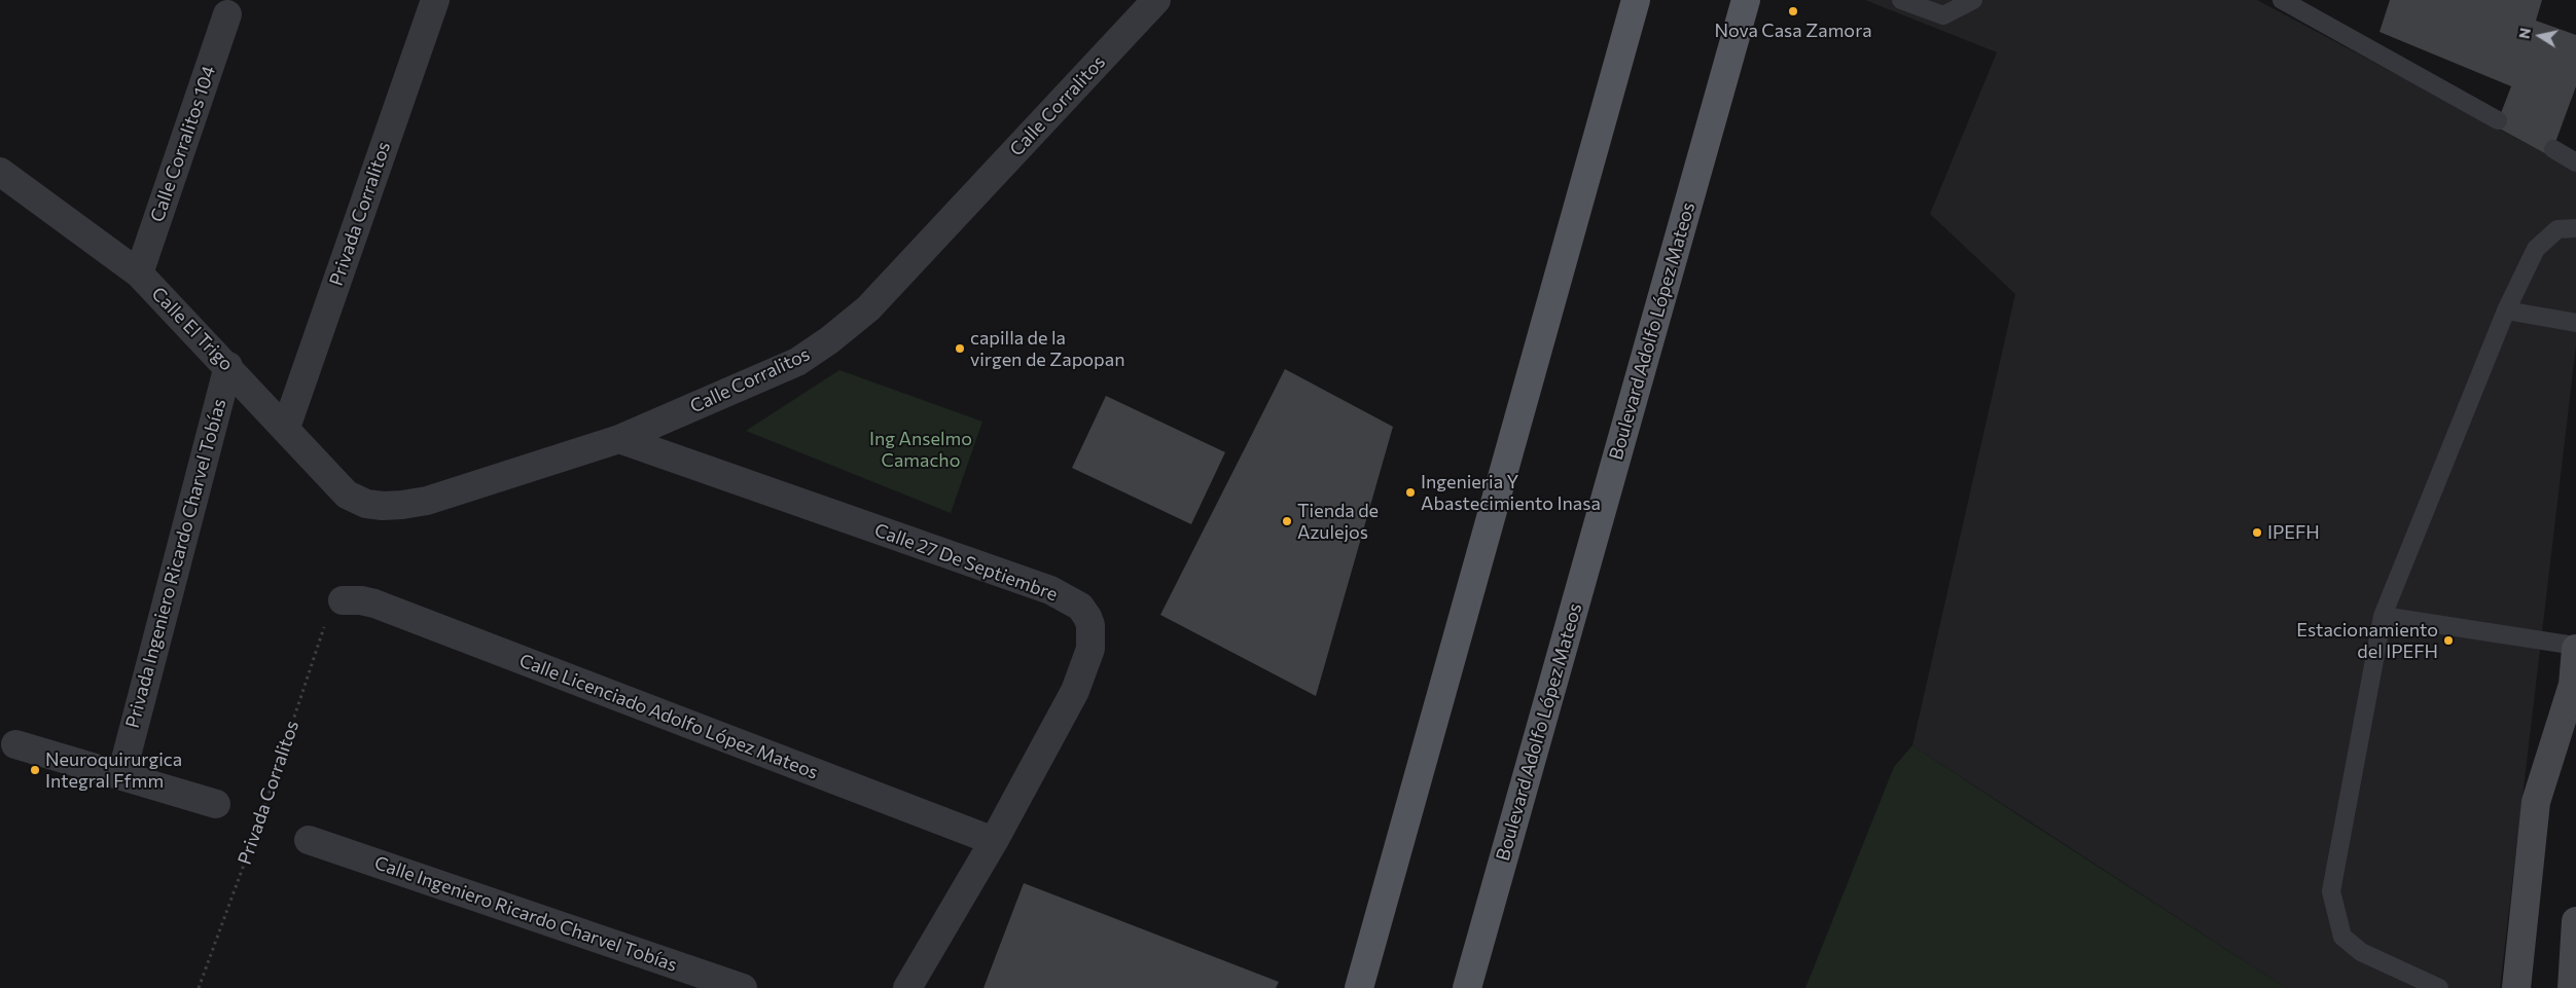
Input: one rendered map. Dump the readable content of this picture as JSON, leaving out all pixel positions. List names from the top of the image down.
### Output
{
  "streets": {
    "main road": ["Boulevard Adolfo López Mateos"],
    "street": [
      "Calle Corralitos",
      "Calle Corralitos 104",
      "Privada Corralitos",
      "Calle El Trigo",
      "Calle 27 De Septiembre",
      "Privada Ingeniero Ricardo Charvel Tobías",
      "Calle Licenciado Adolfo López Mateos",
      "Calle Ingeniero Ricardo Charvel Tobías"
    ]
  },
  "crossings": [
    ["Calle Corralitos", "Calle El Trigo"],
    ["Calle Corralitos", "Calle 27 De Septiembre"],
    ["Calle Corralitos 104", "Calle El Trigo"],
    ["Privada Corralitos", "Calle El Trigo"],
    ["Privada Corralitos", "Calle Licenciado Adolfo López Mateos"],
    ["Calle El Trigo", "Privada Ingeniero Ricardo Charvel Tobías"],
    ["Calle 27 De Septiembre", "Calle Licenciado Adolfo López Mateos"]
  ],
  "parks": ["Ing Anselmo Camacho"],
  "places": [
    "Nova Casa Zamora",
    "capilla de la virgen de Zapopan",
    "Ingenieria Y Abastecimiento Inasa",
    "Tienda de Azulejos",
    "IPEFH",
    "Estacionamiento del IPEFH",
    "Neuroquirurgica Integral Ffmm"
  ],
  "north": "left"
}
